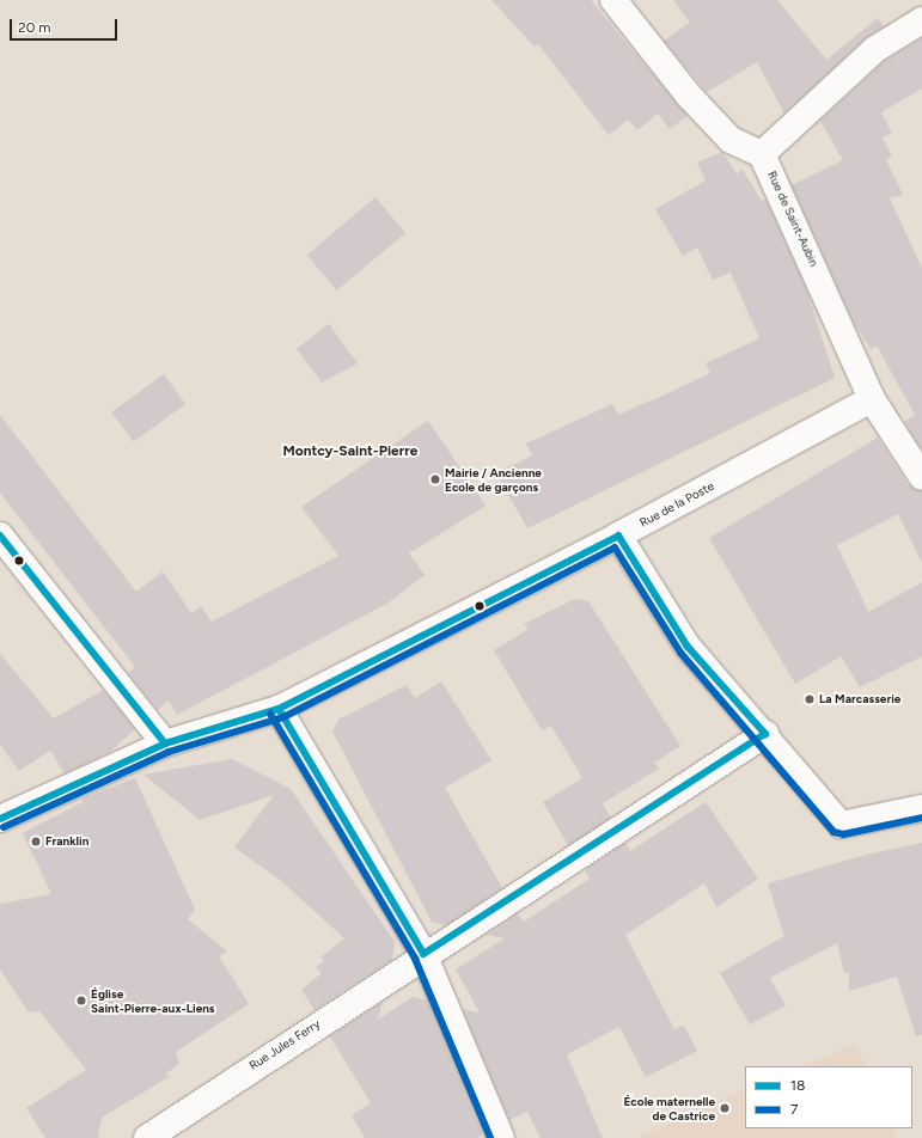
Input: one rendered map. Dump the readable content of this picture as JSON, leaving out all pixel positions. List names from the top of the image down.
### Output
{
  "streets": {
    "street": ["Rue de Saint-Aubin", "Rue de la Poste", "Rue Jules Ferry"]
  },
  "crossings": [
    ["Rue de Saint-Aubin", "Rue de la Poste"]
  ],
  "districts": ["Montcy-Saint-Pierre"],
  "places": [
    "Mairie / Ancienne Ecole de garçons",
    "La Marcasserie",
    "Franklin",
    "Église Saint-Pierre-aux-Liens",
    "École maternelle de Castrice"
  ],
  "lines": ["transit line 18", "transit line 7"],
  "legend": ["18", "7"],
  "scale_bar": "20 m"
}
